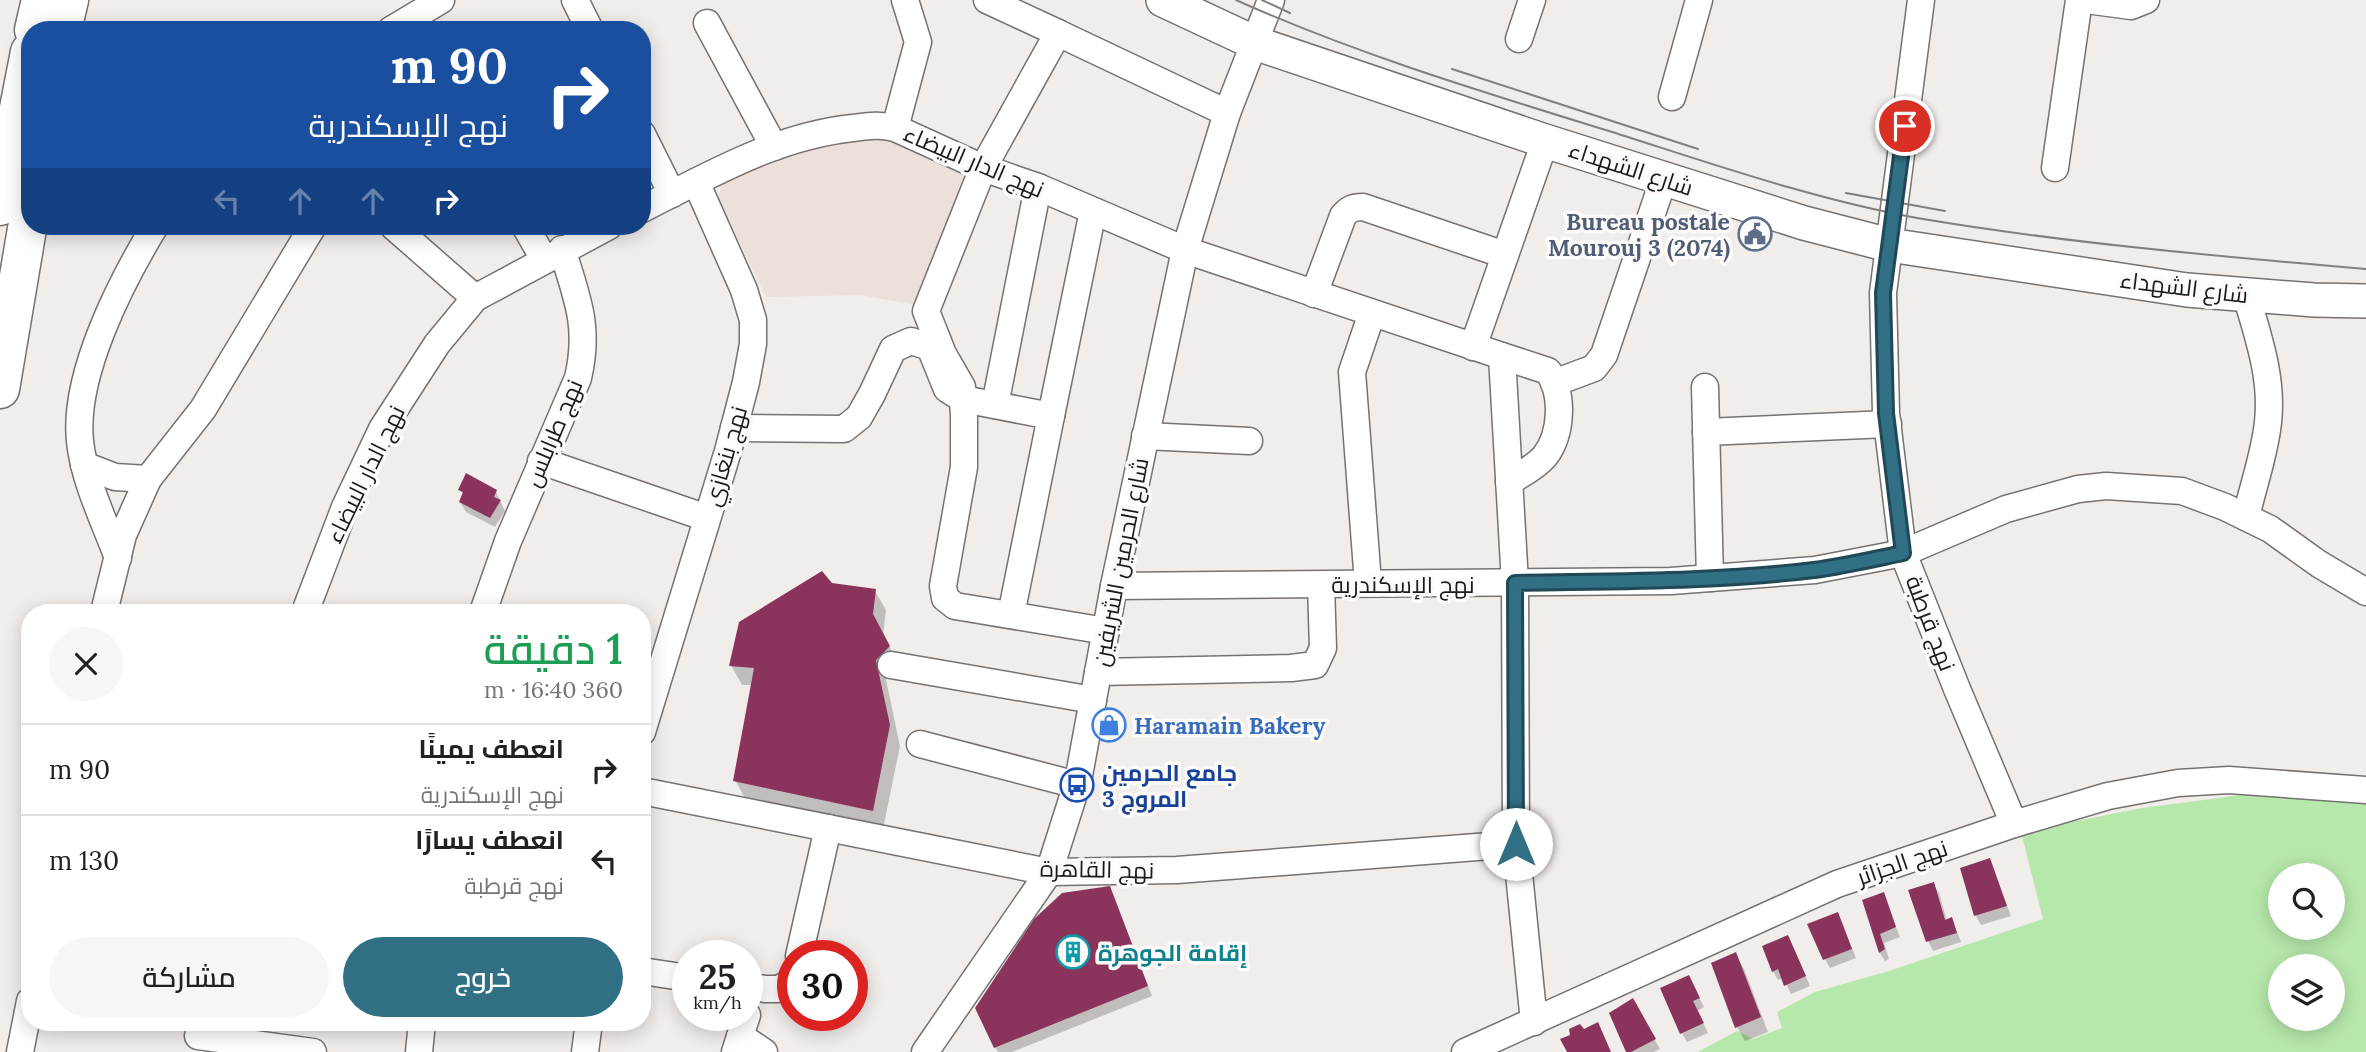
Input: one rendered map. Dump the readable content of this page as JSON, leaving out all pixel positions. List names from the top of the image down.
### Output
{
  "streets": {
    "main road": ["شارع الشهداء"],
    "street": [
      "نهج الدار البيضاء",
      "نهج طرابلس",
      "نهج بنغازي",
      "شارع الحرمين الشريفين",
      "نهج الإسكندرية",
      "نهج قرطبة",
      "نهج الجزائر",
      "نهج القاهرة"
    ]
  },
  "crossings": [
    ["نهج الدار البيضاء", "نهج طرابلس"],
    ["نهج الدار البيضاء", "نهج بنغازي"],
    ["نهج الدار البيضاء", "شارع الحرمين الشريفين"],
    ["شارع الشهداء", "شارع الحرمين الشريفين"],
    ["شارع الشهداء", "نهج قرطبة"],
    ["شارع الحرمين الشريفين", "نهج الإسكندرية"],
    ["شارع الحرمين الشريفين", "نهج القاهرة"],
    ["نهج الإسكندرية", "نهج قرطبة"],
    ["نهج قرطبة", "نهج الجزائر"]
  ],
  "places": {
    "public building": ["Bureau postale Mourouj 3 (2074)"],
    "shop": ["Haramain Bakery"],
    "bus stop": ["جامع الحرمين المروج 3"],
    "building": ["إقامة الجوهرة"]
  },
  "page": {
    "turn": ["90 m", "نهج الإسكندرية"],
    "heading": ["1 دقيقة", "360 m · 16:40"],
    "list": [
      {
        "name": "انعطف يمينًا",
        "note": "نهج الإسكندرية",
        "value": "90 m"
      },
      {
        "name": "انعطف يسارًا",
        "note": "نهج قرطبة",
        "value": "130 m"
      }
    ],
    "buttons": ["خروج", "مشاركة"],
    "speed": "25 km/h",
    "limit": "30"
  }
}
